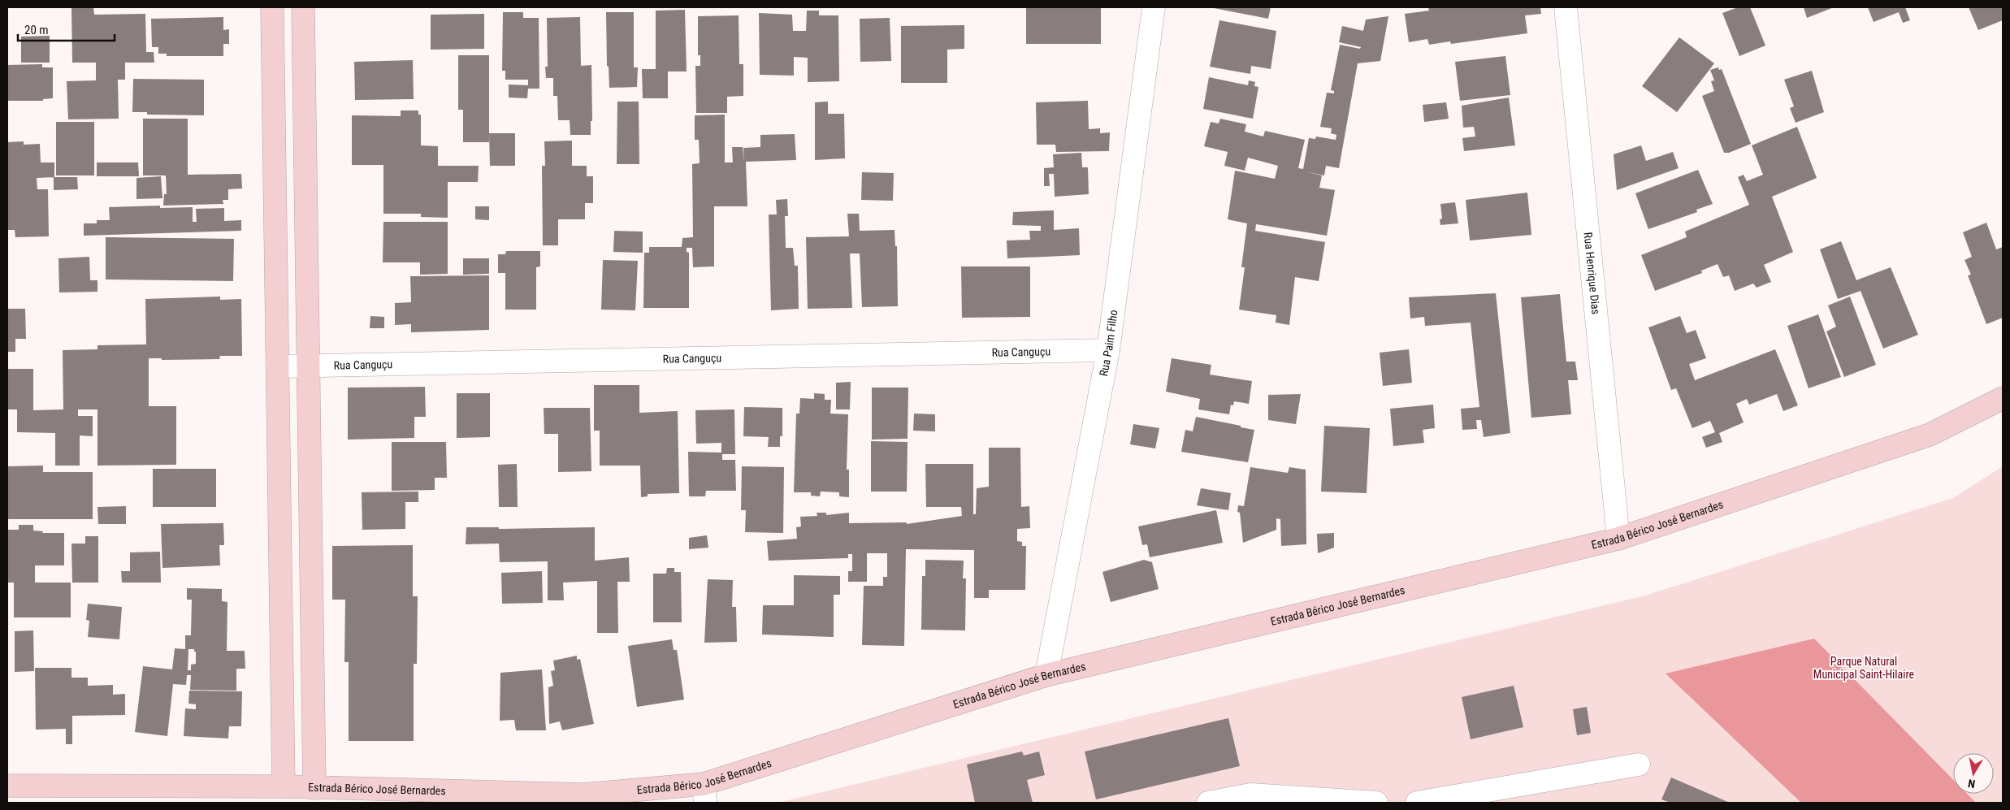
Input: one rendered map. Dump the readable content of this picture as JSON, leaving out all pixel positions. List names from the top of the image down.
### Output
{
  "streets": {
    "main road": ["Estrada Bérico José Bernardes"],
    "street": ["Rua Henrique Dias", "Rua Paim Filho", "Rua Canguçu"]
  },
  "crossings": [
    ["Rua Henrique Dias", "Estrada Bérico José Bernardes"],
    ["Rua Paim Filho", "Rua Canguçu"],
    ["Rua Paim Filho", "Estrada Bérico José Bernardes"]
  ],
  "parks": ["Parque Natural Municipal Saint-Hilaire"],
  "scale_bar": "20 m",
  "north": "bottom"
}
